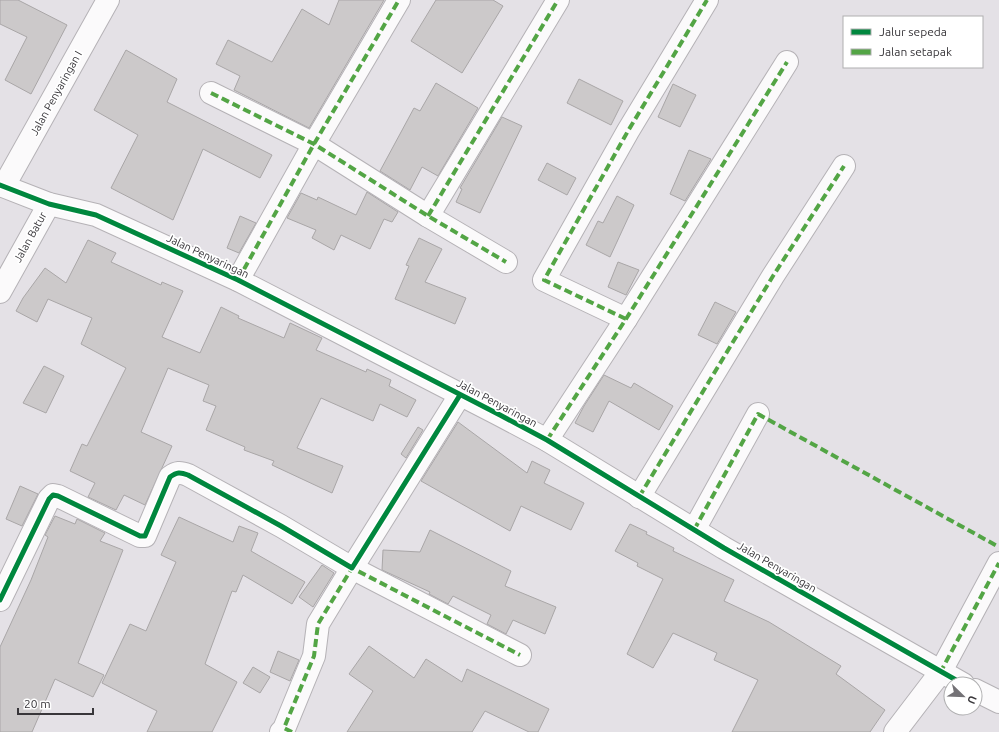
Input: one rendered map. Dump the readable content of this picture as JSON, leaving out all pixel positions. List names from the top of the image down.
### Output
{
  "streets": {
    "street": ["Jalan Penyaringan I", "Jalan Batur", "Jalan Penyaringan"]
  },
  "crossings": [
    ["Jalan Penyaringan I", "Jalan Penyaringan"],
    ["Jalan Batur", "Jalan Penyaringan"]
  ],
  "legend": ["Jalur sepeda", "Jalan setapak"],
  "scale_bar": "20 m",
  "north": "bottom right"
}
